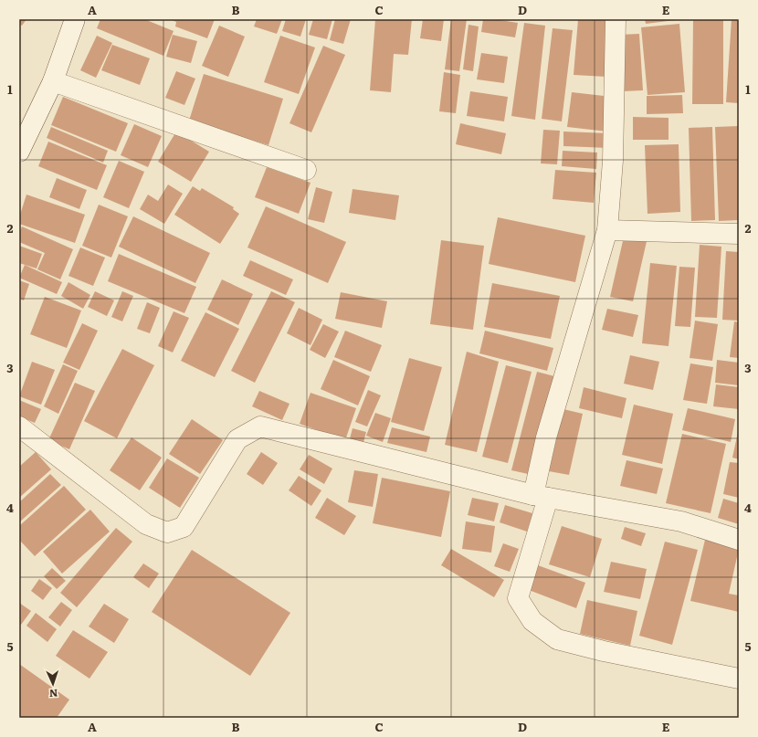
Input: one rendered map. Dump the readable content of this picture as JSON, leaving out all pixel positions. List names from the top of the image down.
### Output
{
  "north": "bottom",
  "grid": {
    "columns": [
      "A",
      "B",
      "C",
      "D",
      "E"
    ],
    "rows": [
      "1",
      "2",
      "3",
      "4",
      "5"
    ]
  }
}
